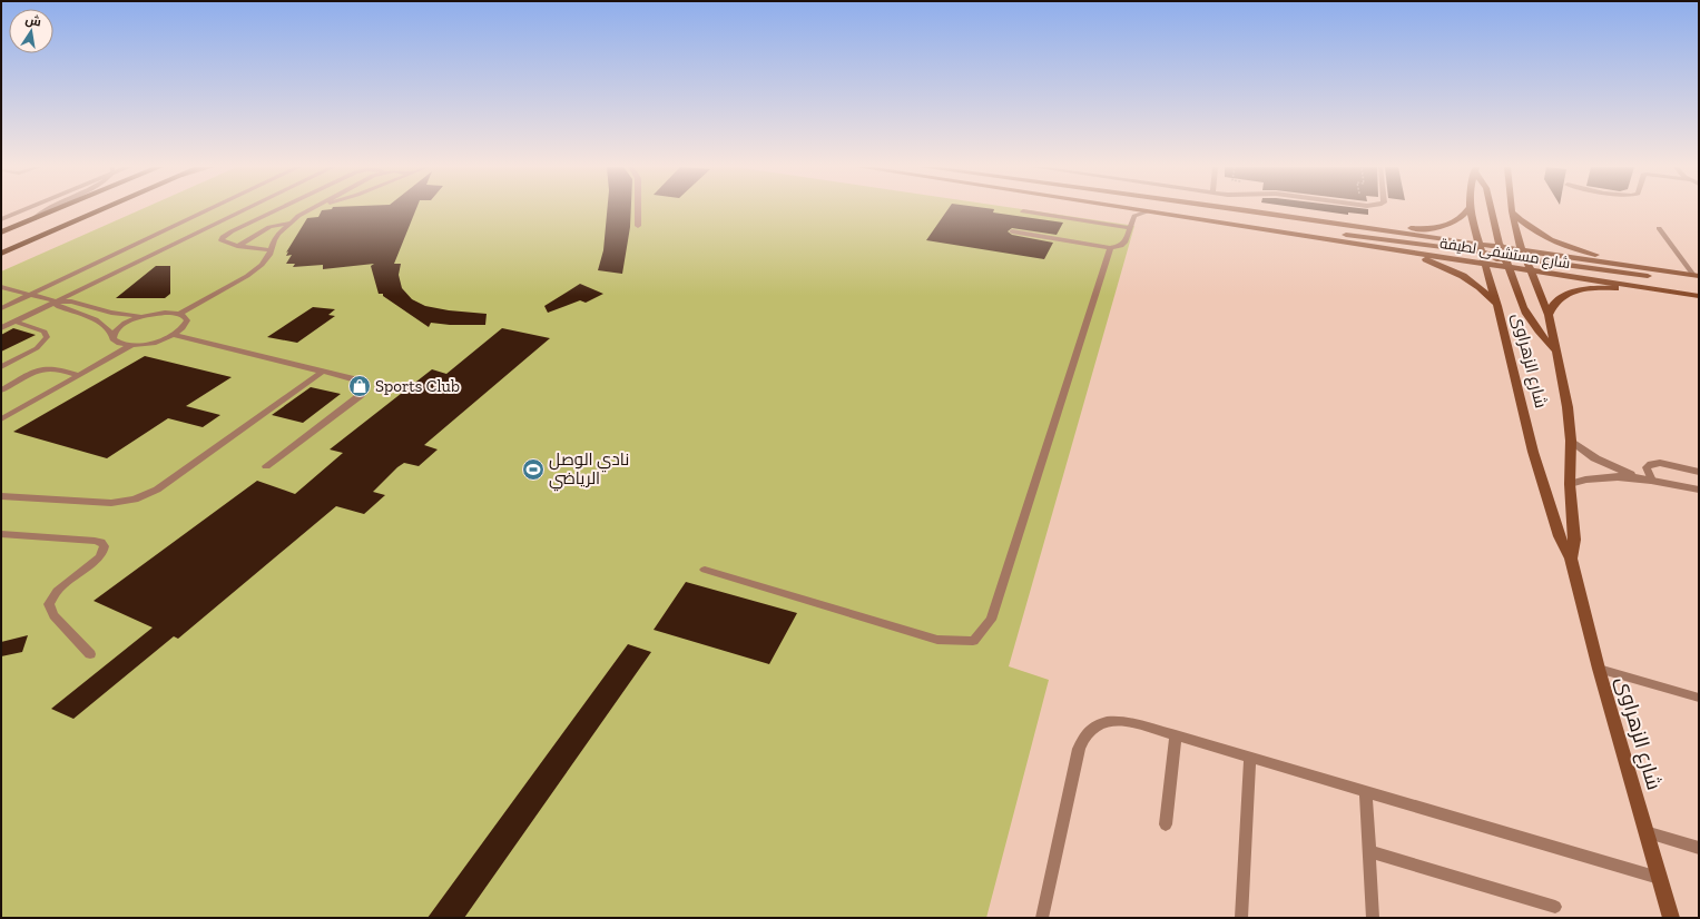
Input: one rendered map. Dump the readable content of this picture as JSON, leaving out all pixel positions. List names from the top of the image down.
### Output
{
  "streets": {
    "main road": ["شارع مستشفى لطيفة", "شارع الزهراوى"]
  },
  "crossings": [
    ["شارع مستشفى لطيفة", "شارع الزهراوى"]
  ],
  "places": {
    "shop": ["Sports Club"],
    "sports": ["نادي الوصل الرياضي"]
  },
  "north": "top"
}
